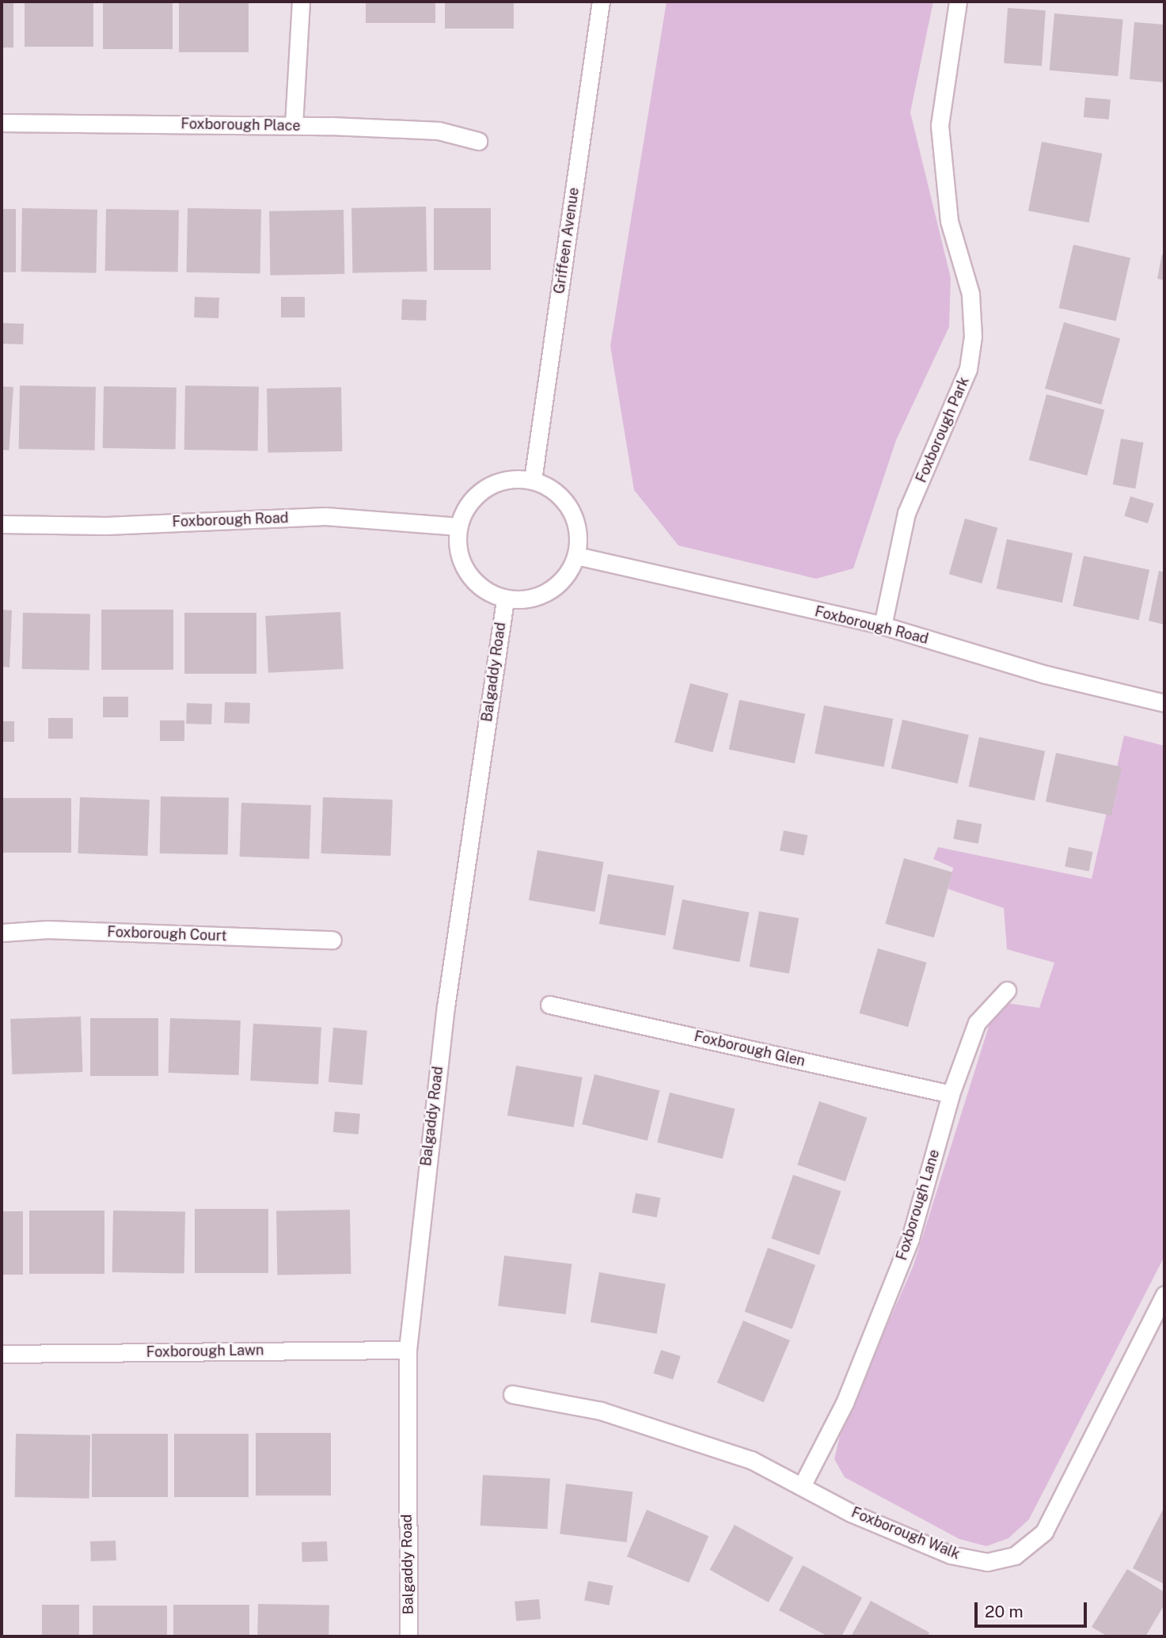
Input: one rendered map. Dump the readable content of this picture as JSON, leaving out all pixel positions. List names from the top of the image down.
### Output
{
  "streets": {
    "street": [
      "Foxborough Place",
      "Griffeen Avenue",
      "Foxborough Park",
      "Foxborough Road",
      "Balgaddy Road",
      "Foxborough Court",
      "Foxborough Glen",
      "Foxborough Lane",
      "Foxborough Lawn",
      "Foxborough Walk"
    ]
  },
  "crossings": [
    ["Griffeen Avenue", "Foxborough Road"],
    ["Griffeen Avenue", "Balgaddy Road"],
    ["Foxborough Park", "Foxborough Road"],
    ["Foxborough Road", "Balgaddy Road"],
    ["Balgaddy Road", "Foxborough Lawn"],
    ["Foxborough Glen", "Foxborough Lane"],
    ["Foxborough Lane", "Foxborough Walk"]
  ],
  "scale_bar": "20 m"
}
